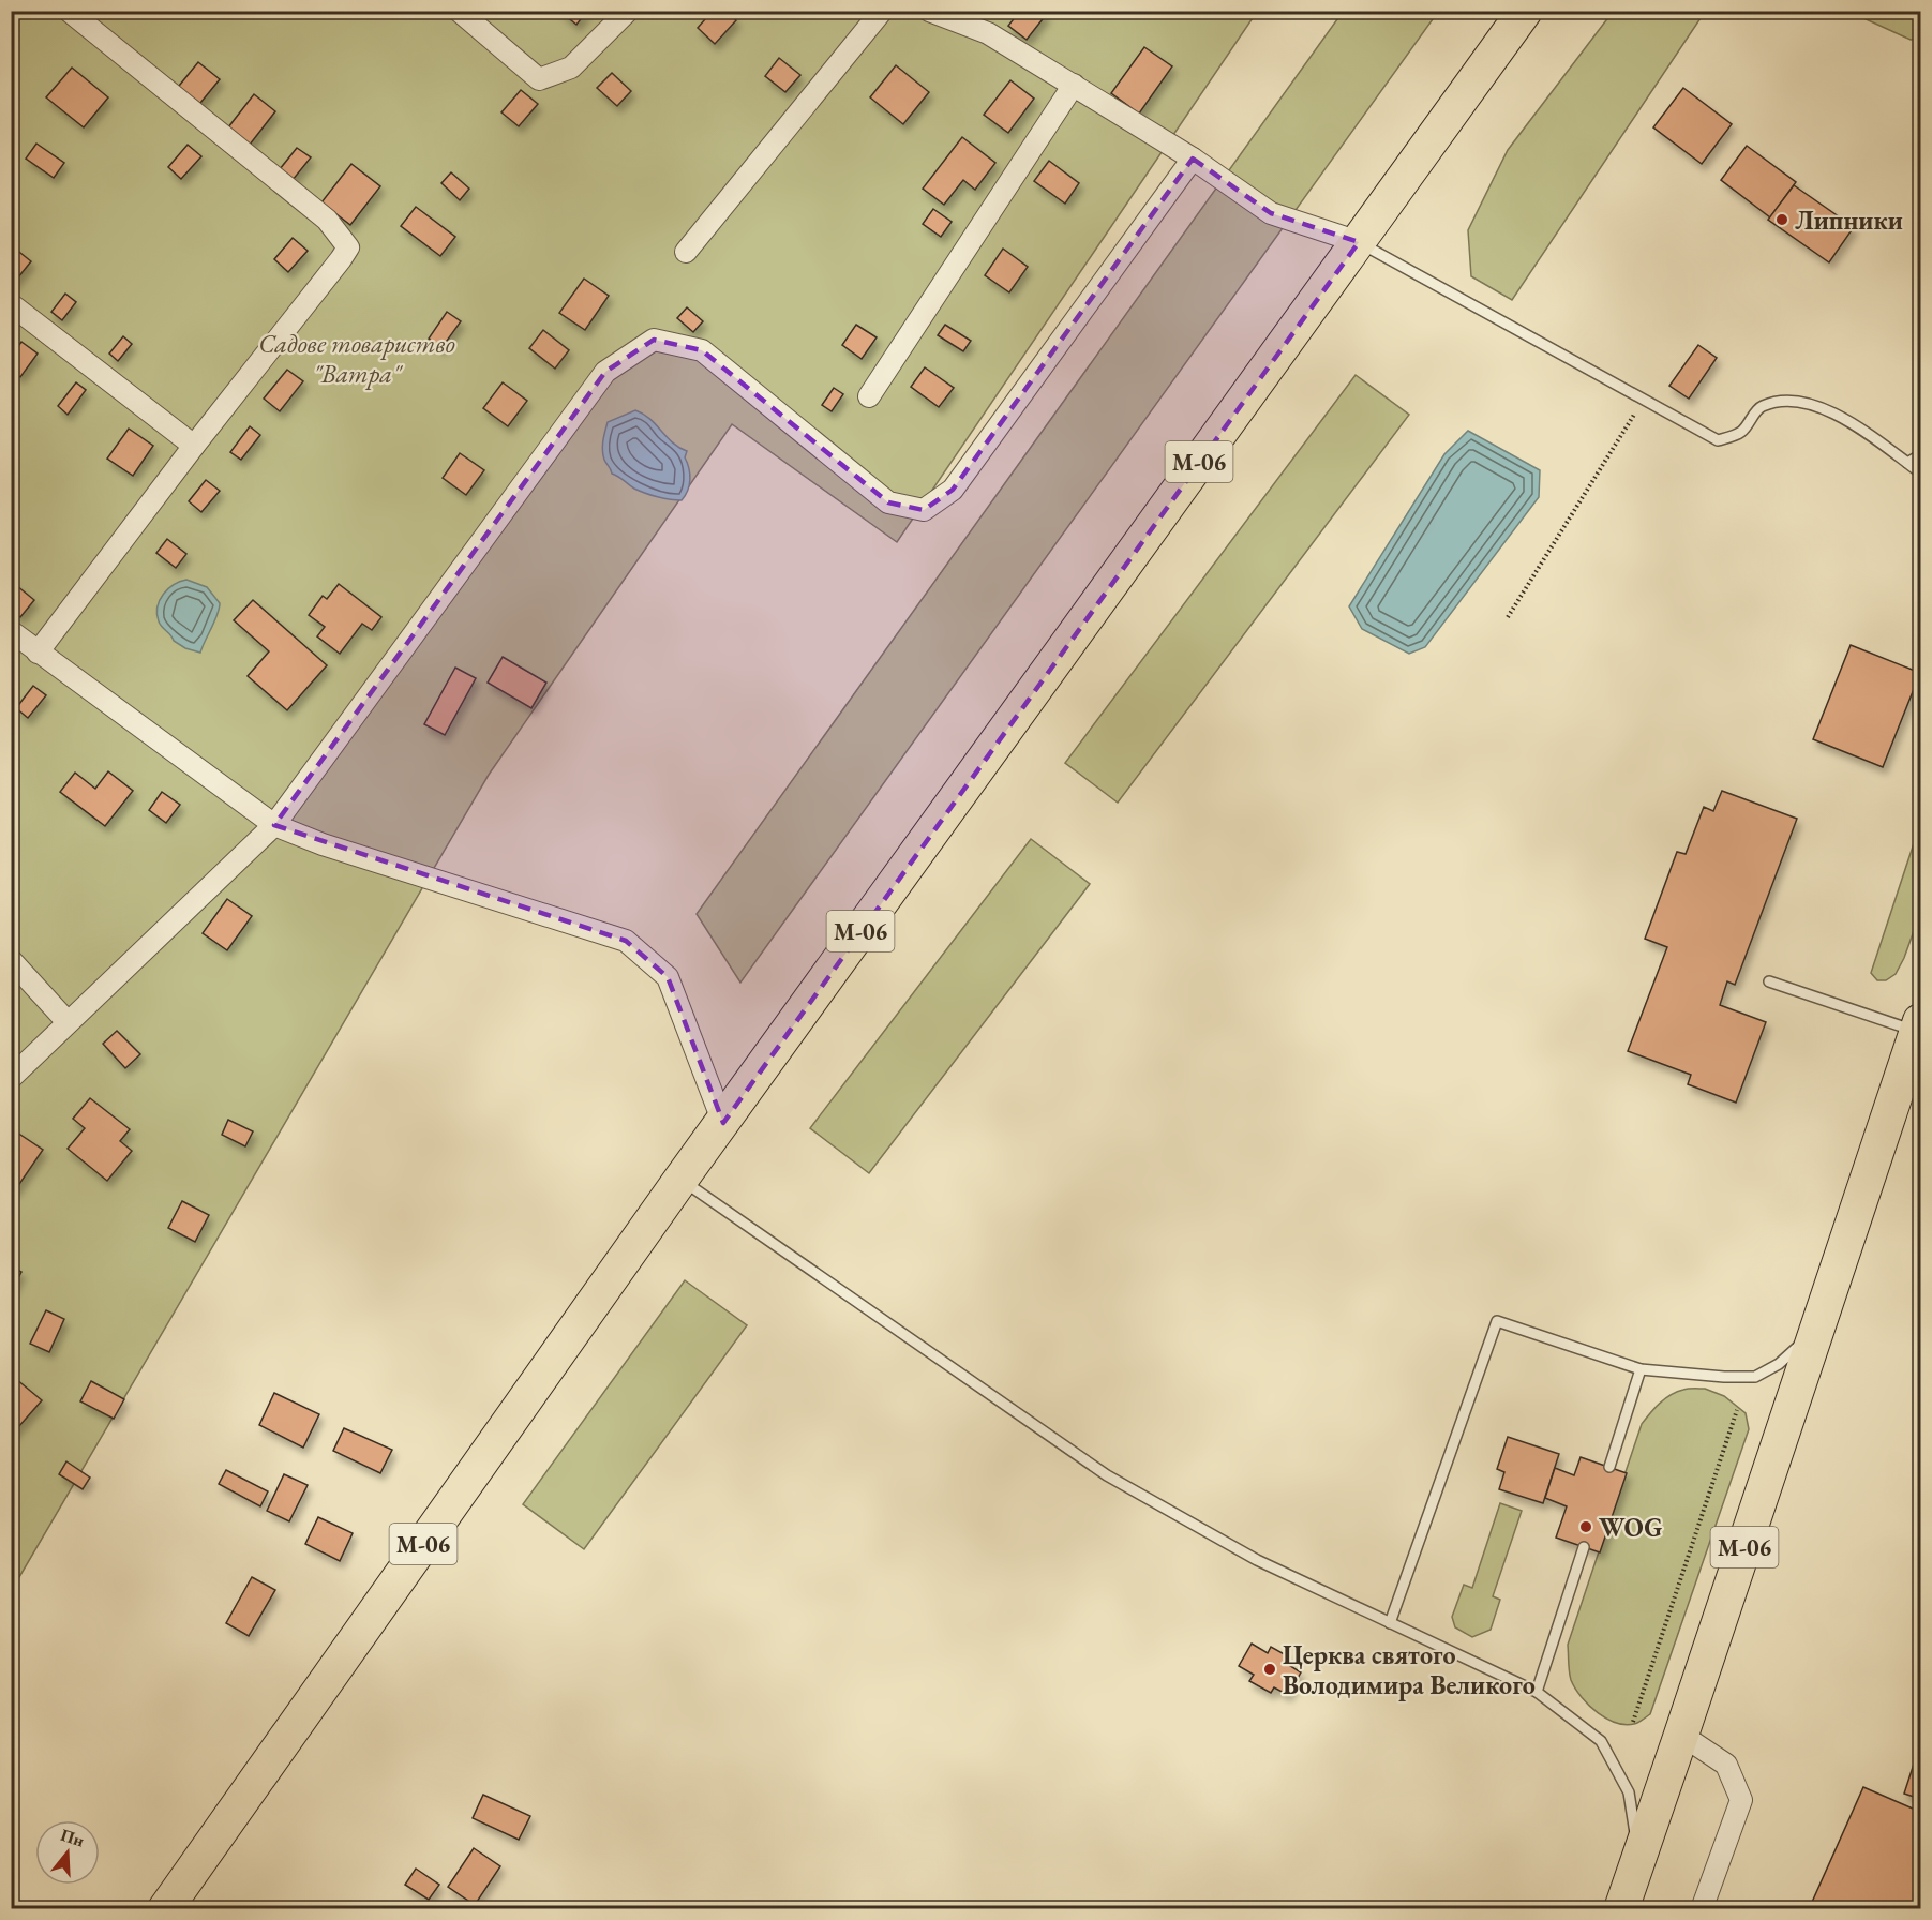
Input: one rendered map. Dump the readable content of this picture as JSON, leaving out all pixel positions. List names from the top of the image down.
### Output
{
  "streets": {
    "highway": ["М-06"]
  },
  "parks": ["Садове товариство \"Ватра\""],
  "places": ["Липники", "WOG", "Церква святого Володимира Великого"],
  "north": "top"
}
